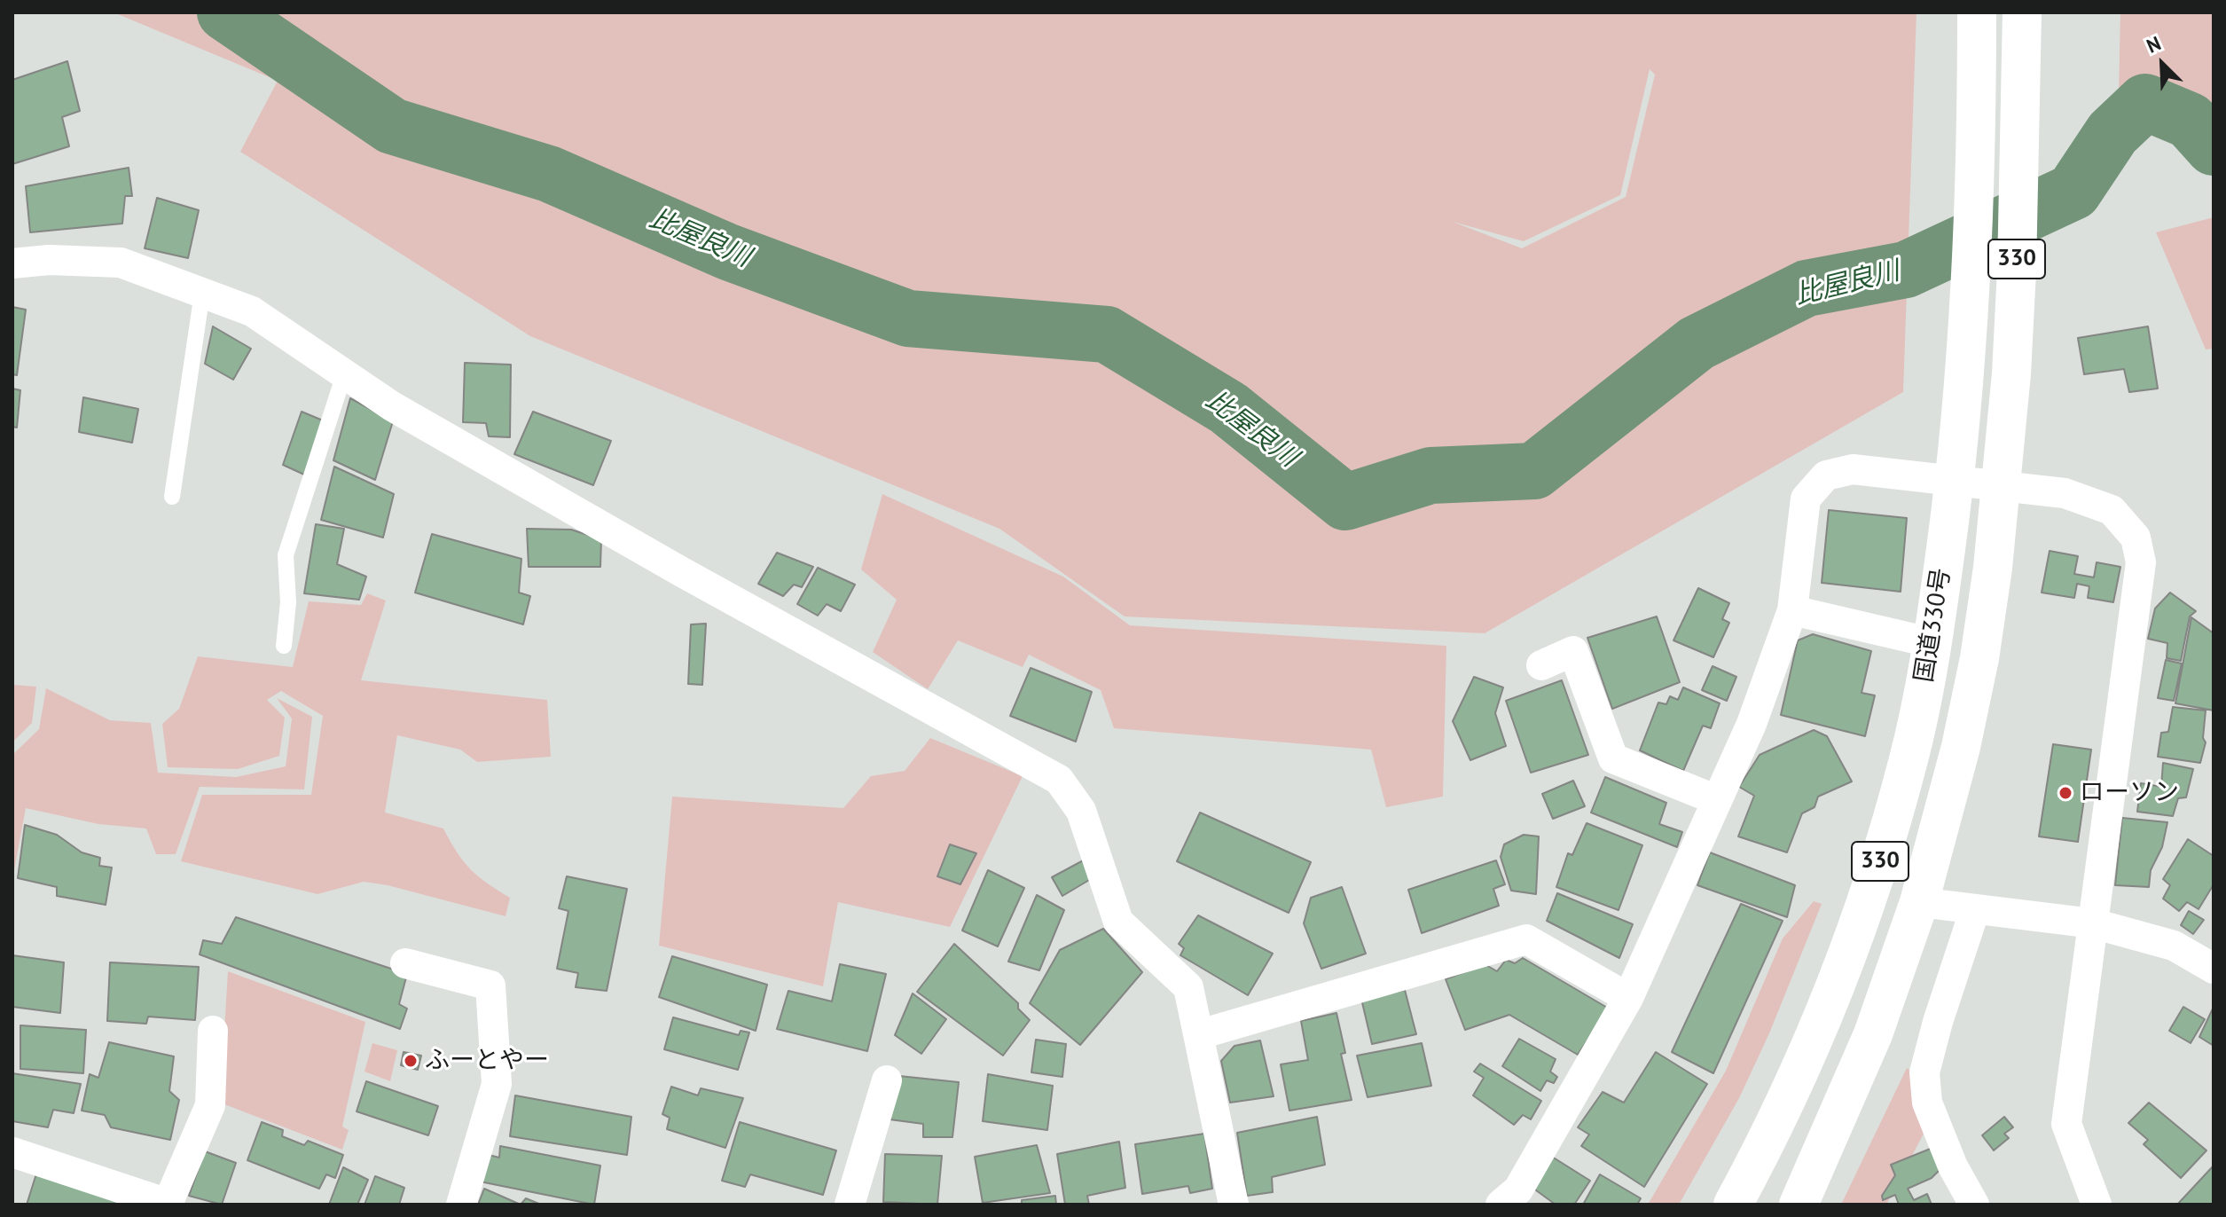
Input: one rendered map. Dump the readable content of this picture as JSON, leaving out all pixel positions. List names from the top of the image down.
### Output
{
  "streets": {
    "highway": ["330", "国道330号"]
  },
  "water": ["比屋良川"],
  "places": ["ローソン", "ふーとやー"],
  "north": "top left"
}
